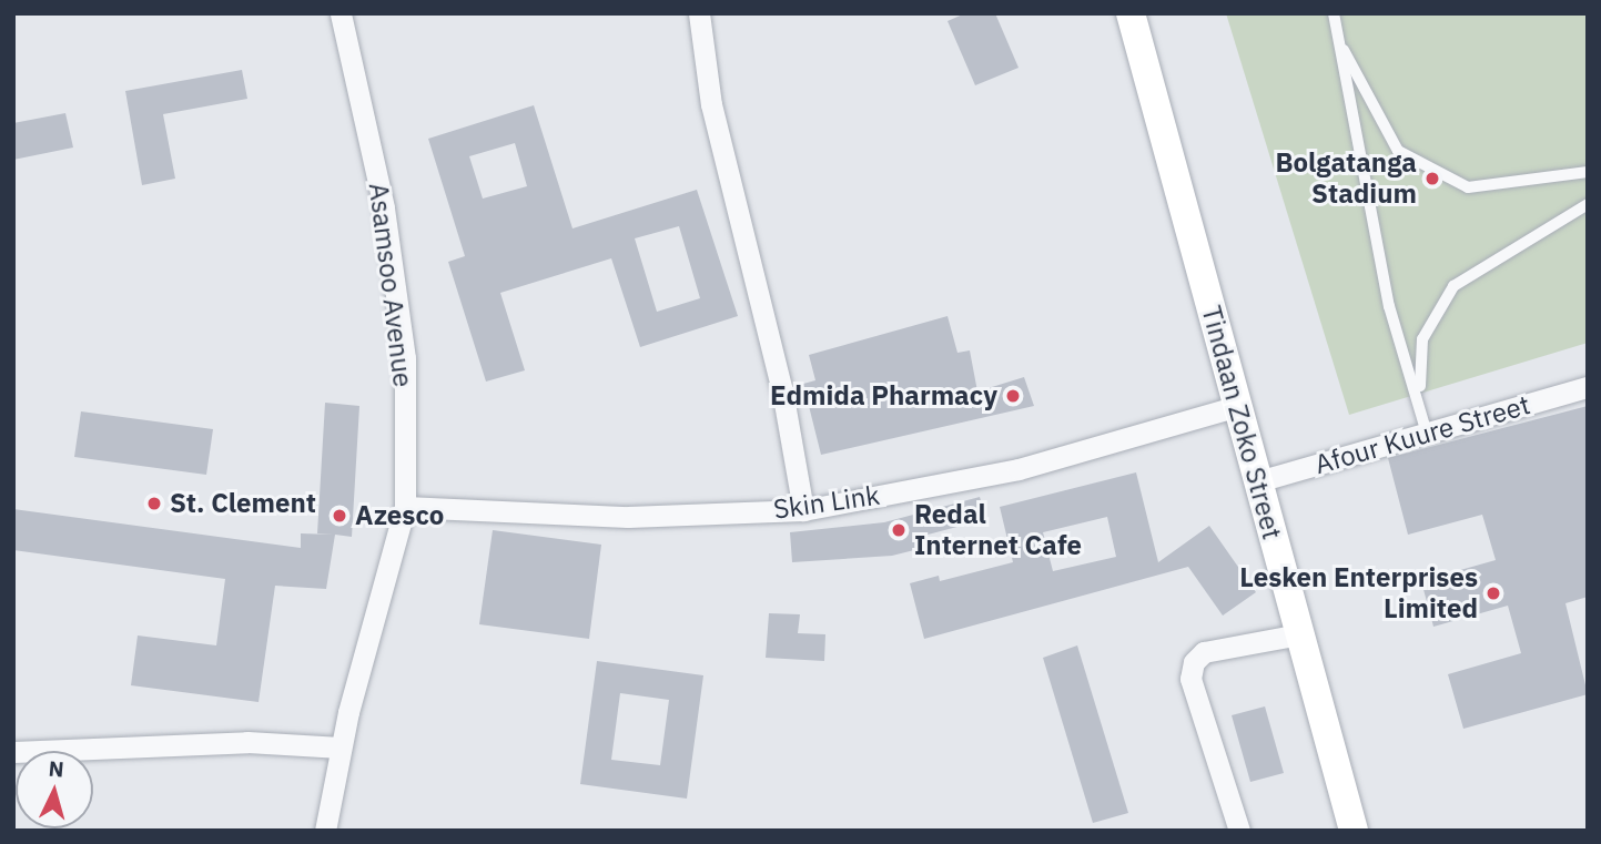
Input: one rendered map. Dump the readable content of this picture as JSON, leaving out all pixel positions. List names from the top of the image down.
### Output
{
  "streets": {
    "main road": ["Tindaan Zoko Street"],
    "street": ["Asamsoo Avenue", "Afour Kuure Street", "Skin Link"]
  },
  "crossings": [
    ["Asamsoo Avenue", "Skin Link"],
    ["Tindaan Zoko Street", "Afour Kuure Street"],
    ["Tindaan Zoko Street", "Skin Link"]
  ],
  "places": [
    "Bolgatanga Stadium",
    "Edmida Pharmacy",
    "St. Clement",
    "Azesco",
    "Redal Internet Cafe",
    "Lesken Enterprises Limited"
  ],
  "north": "top"
}
